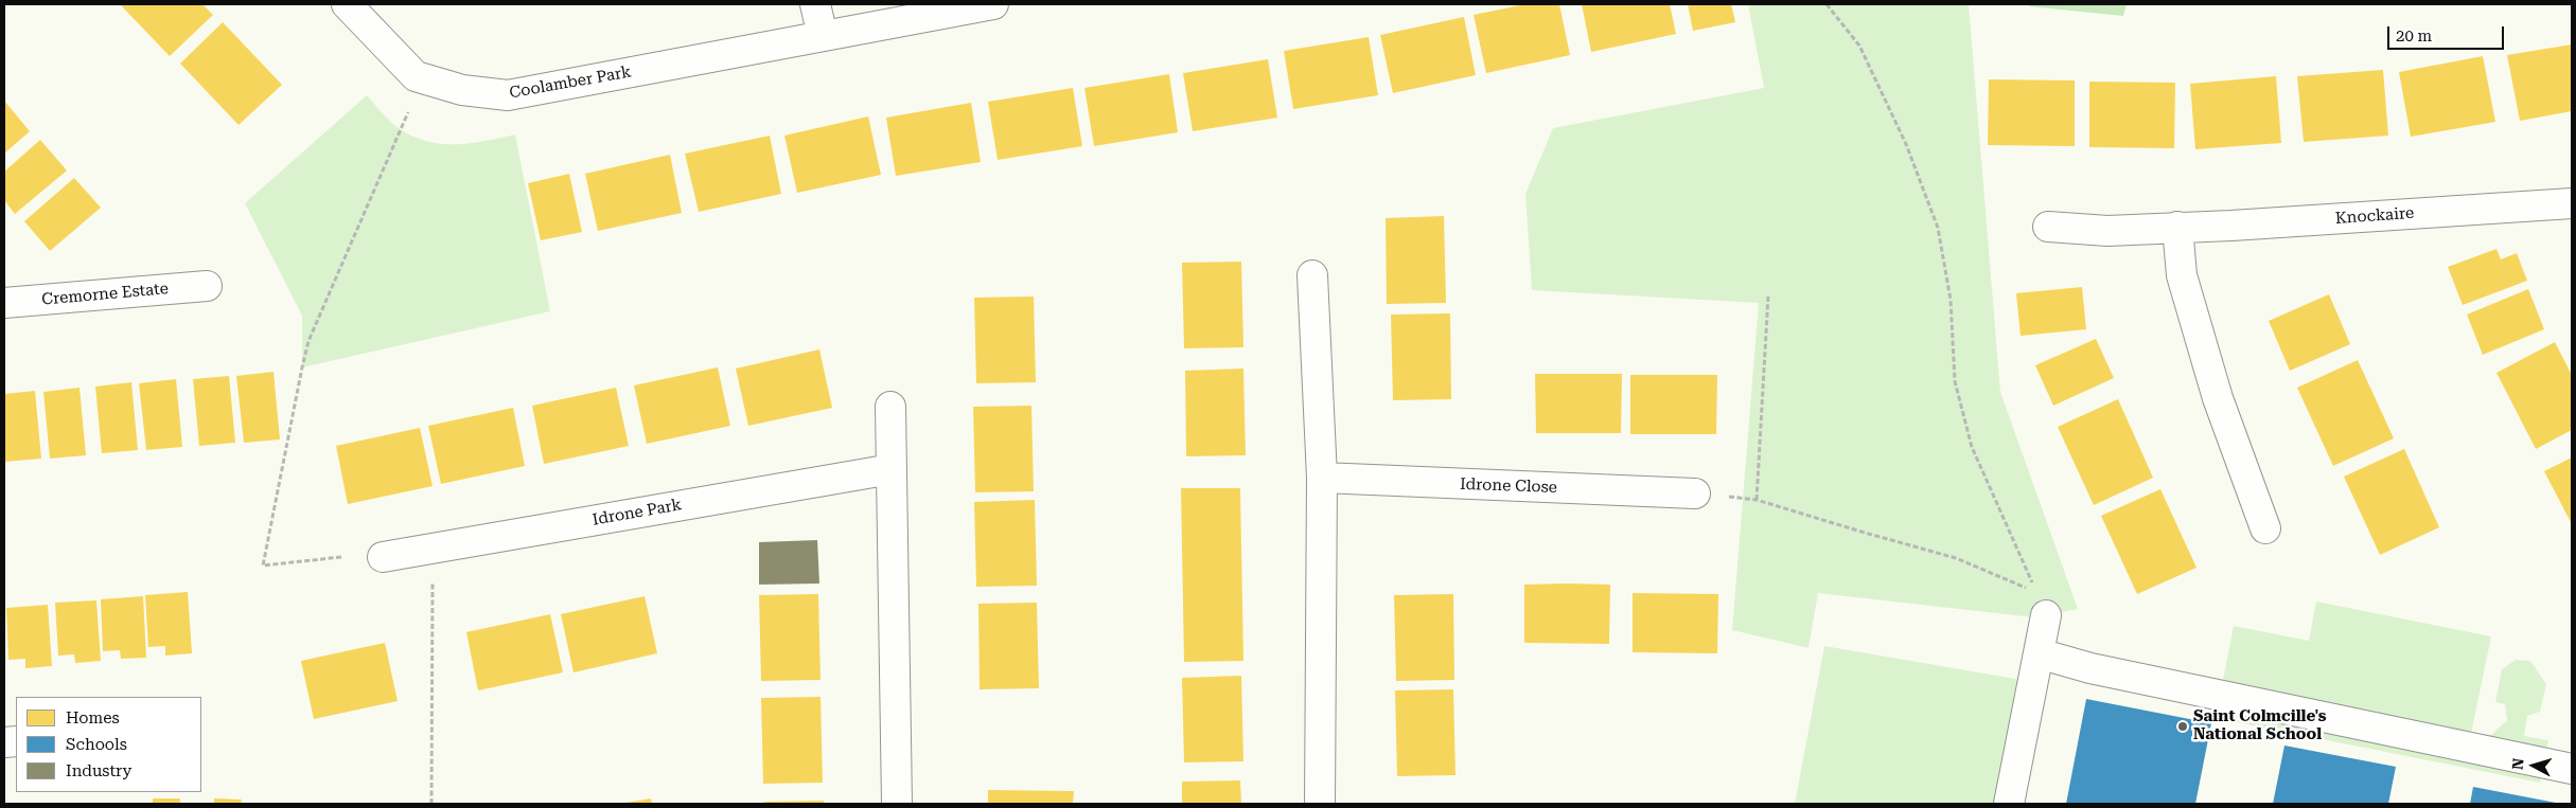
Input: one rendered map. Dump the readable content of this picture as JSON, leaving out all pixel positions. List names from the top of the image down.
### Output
{
  "streets": {
    "street": [
      "Coolamber Park",
      "Knockaire",
      "Cremorne Estate",
      "Idrone Close",
      "Idrone Park"
    ]
  },
  "places": ["Saint Colmcille's National School"],
  "legend": ["Homes", "Schools", "Industry"],
  "scale_bar": "20 m",
  "north": "left"
}
